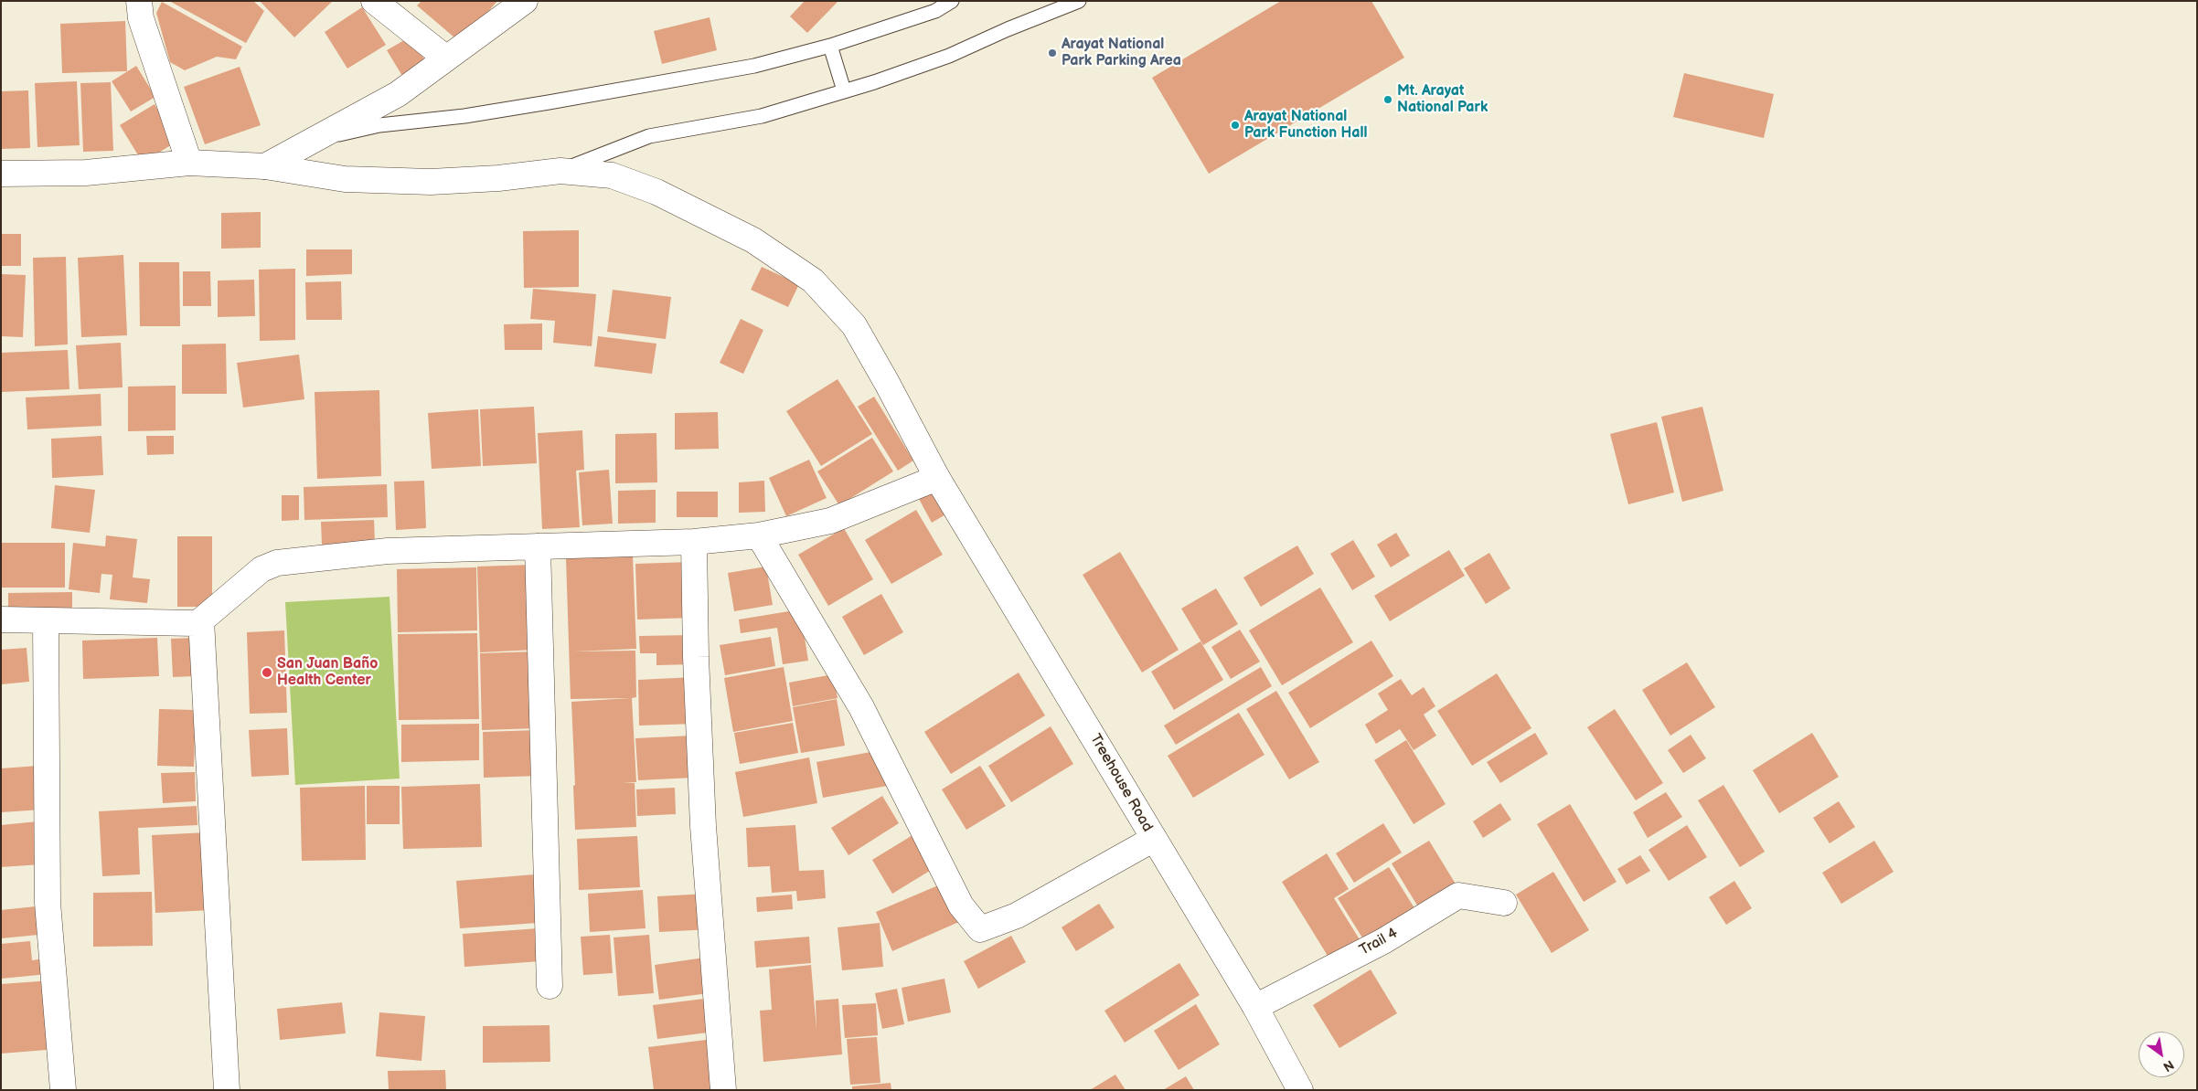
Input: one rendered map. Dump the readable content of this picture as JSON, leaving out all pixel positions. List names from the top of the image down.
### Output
{
  "streets": {
    "street": ["Treehouse Road", "Trail 4"]
  },
  "crossings": [
    ["Treehouse Road", "Trail 4"]
  ],
  "places": [
    "Arayat National Park Parking Area",
    "Mt. Arayat National Park",
    "Arayat National Park Function Hall",
    "San Juan Baño Health Center"
  ],
  "north": "bottom right"
}
